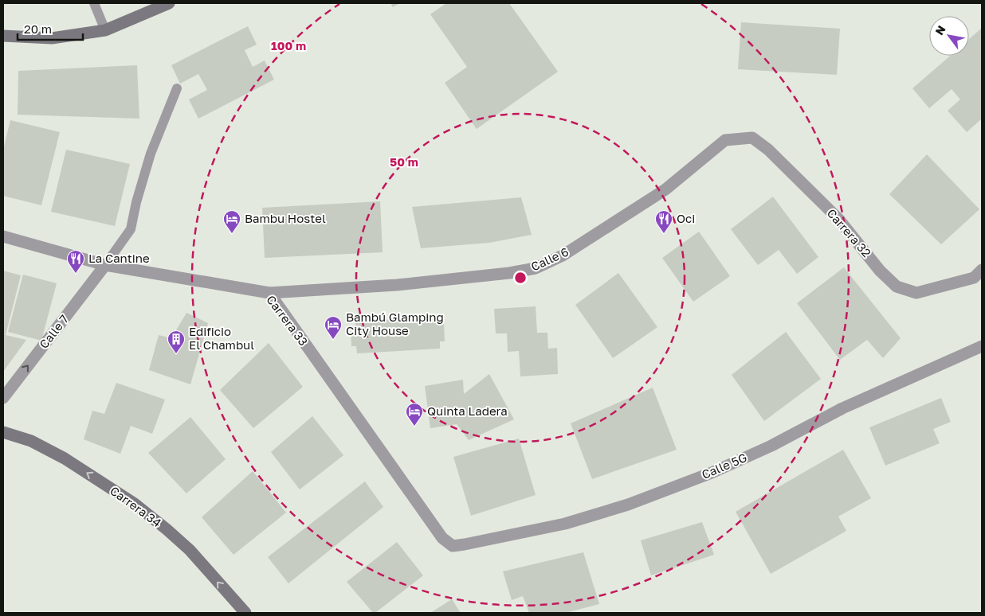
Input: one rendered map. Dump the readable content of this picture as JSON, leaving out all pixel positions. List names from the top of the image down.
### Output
{
  "streets": {
    "street": [
      "Carrera 32",
      "Calle 6",
      "Carrera 33",
      "Calle 7",
      "Calle 5G",
      "Carrera 34"
    ]
  },
  "crossings": [
    ["Carrera 32", "Calle 6"],
    ["Calle 6", "Carrera 33"],
    ["Carrera 33", "Calle 7"],
    ["Carrera 33", "Calle 5G"]
  ],
  "one_way": ["Calle 7", "Carrera 34"],
  "places": {
    "hotel": ["Bambu Hostel", "Bambú Glamping City House", "Quinta Ladera"],
    "restaurant": ["Oci", "La Cantine"],
    "building": ["Edificio El Chambul"]
  },
  "scale_bar": "20 m",
  "north": "top left",
  "rings": ["100 m", "50 m"]
}
